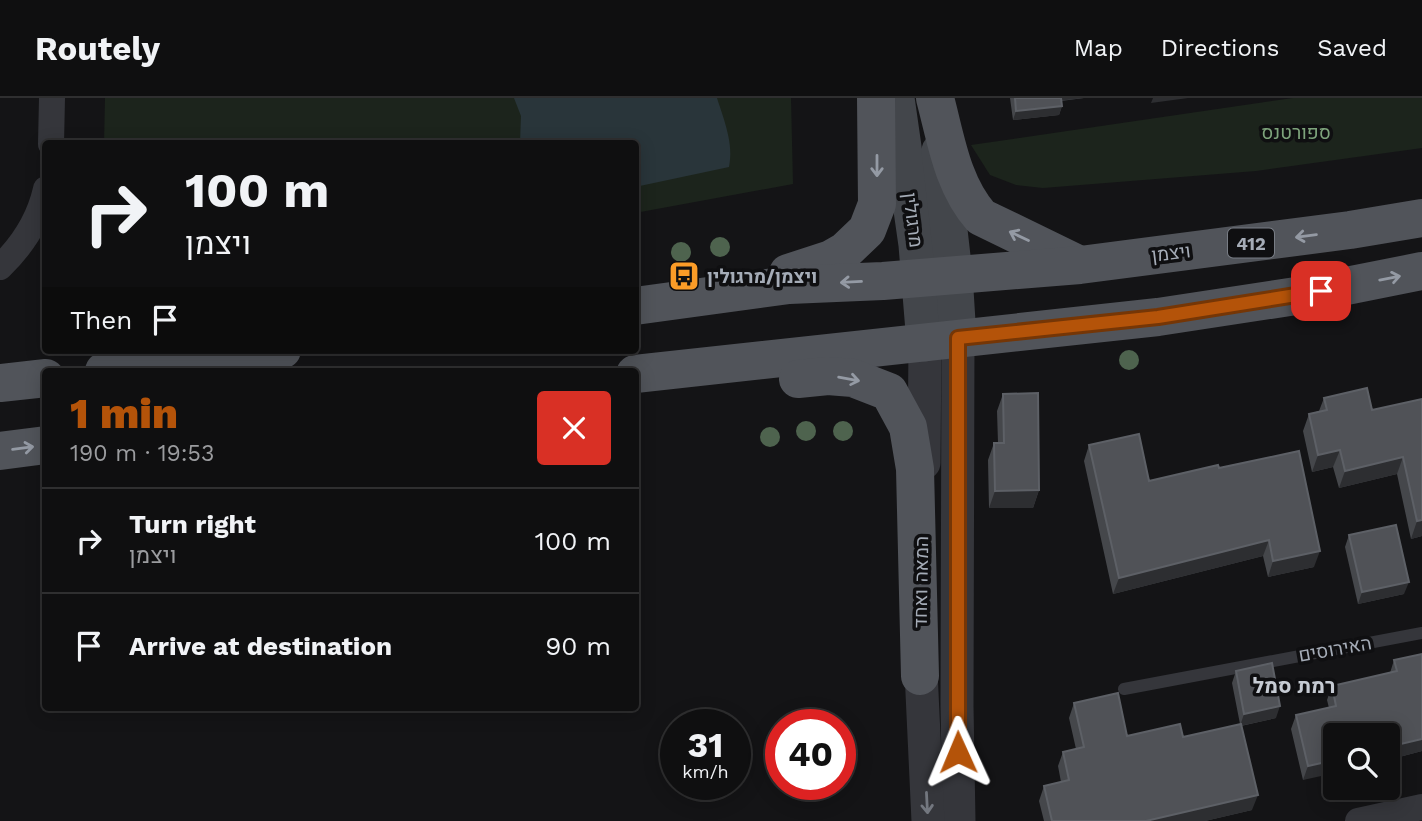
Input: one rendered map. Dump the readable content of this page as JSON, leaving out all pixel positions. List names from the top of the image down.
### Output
{
  "streets": {
    "main road": ["מרגולין", "412", "ויצמן"],
    "street": ["המאה ואחד"],
    "lane": ["האירוסים"]
  },
  "crossings": [
    ["מרגולין", "412"],
    ["מרגולין", "ויצמן"],
    ["מרגולין", "המאה ואחד"],
    ["412", "ויצמן"]
  ],
  "districts": ["רמת סמל"],
  "parks": ["ספורטנס"],
  "places": {
    "bus stop": ["ויצמן/מרגולין"]
  },
  "page": {
    "header": "Routely",
    "nav": ["Map", "Directions", "Saved"],
    "turn": ["100 m", "ויצמן"],
    "then": "Then",
    "heading": ["1 min", "190 m · 19:53"],
    "list": [
      {
        "name": "Turn right",
        "note": "ויצמן",
        "value": "100 m"
      },
      {
        "name": "Arrive at destination",
        "value": "90 m"
      }
    ],
    "speed": "31 km/h",
    "limit": "40"
  }
}
